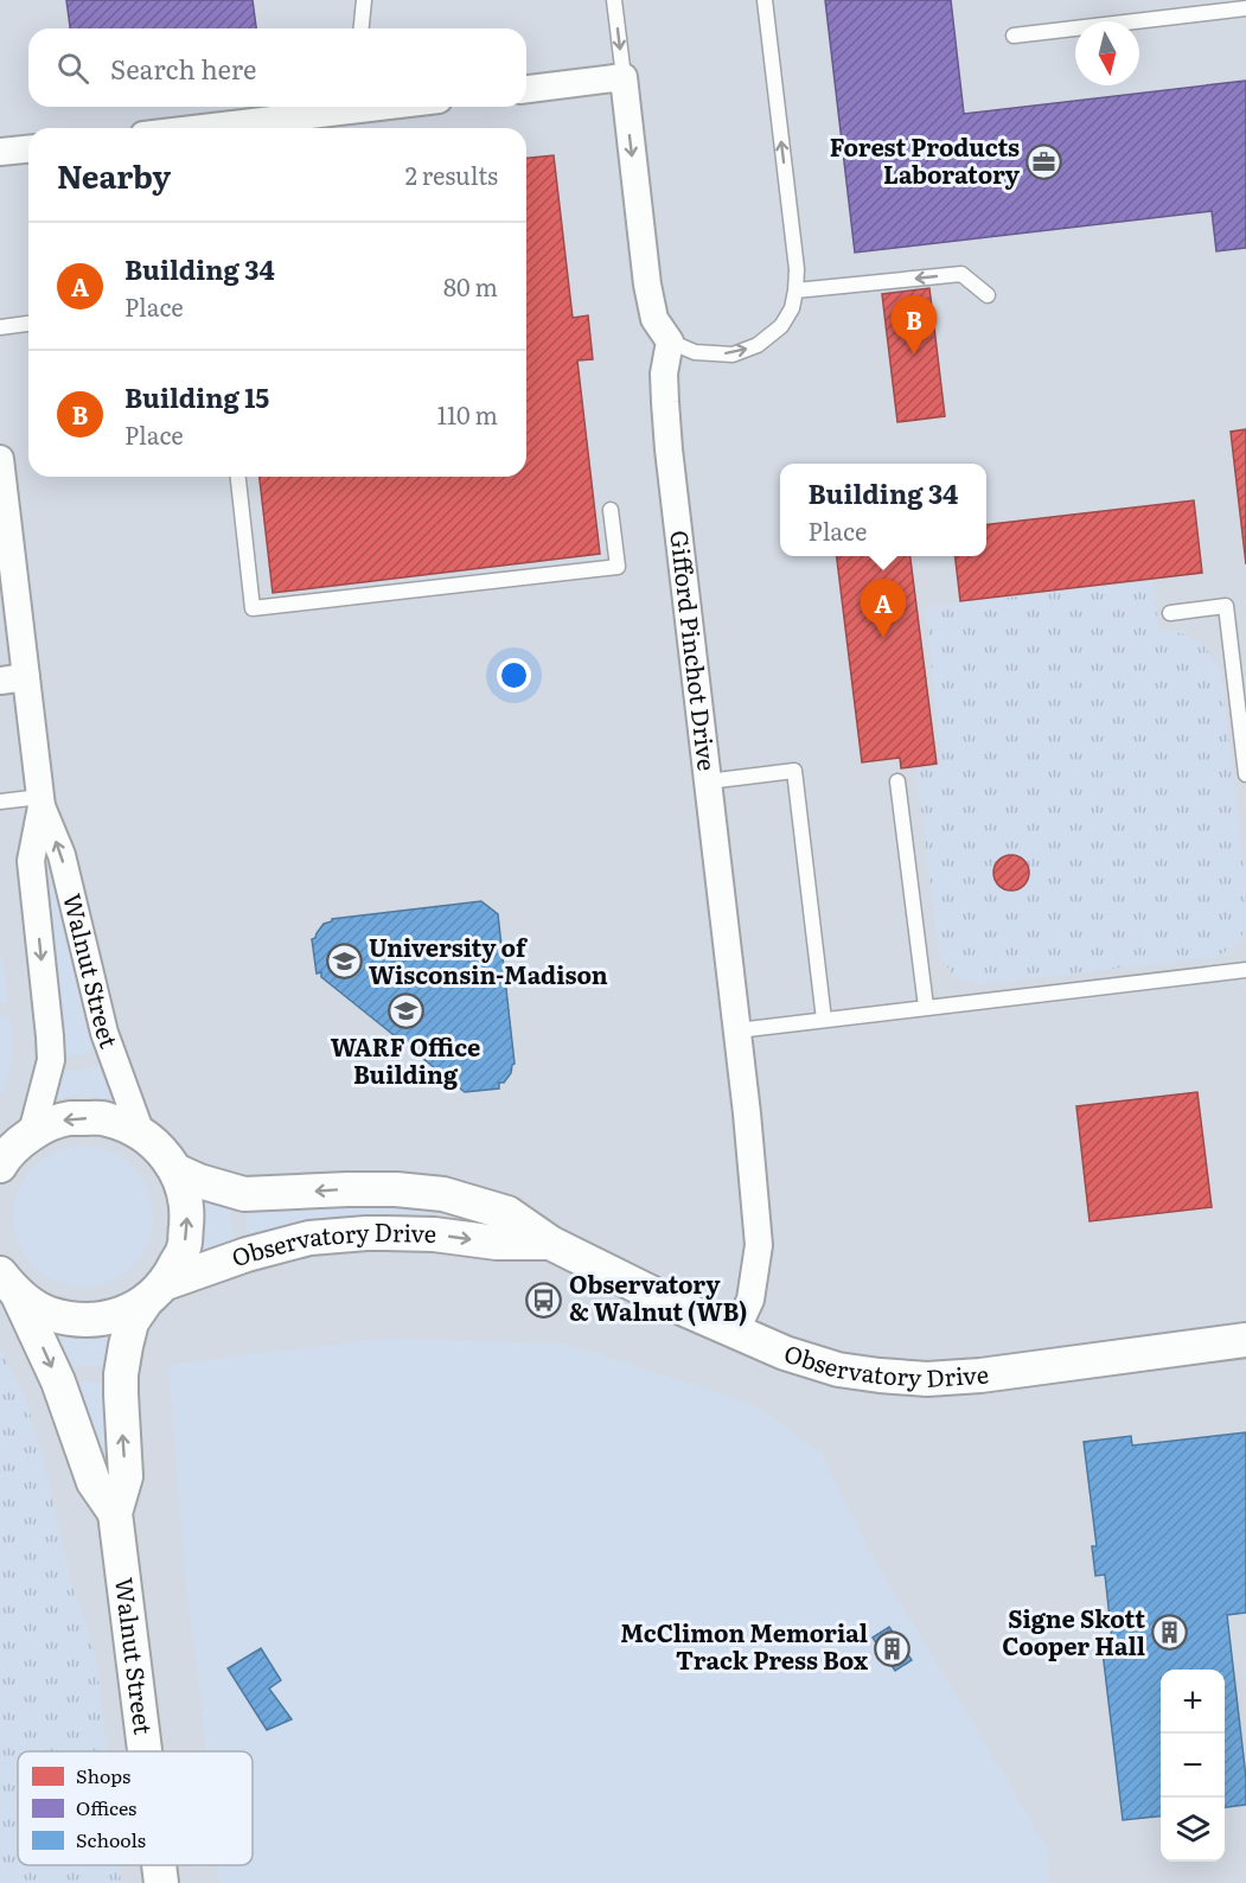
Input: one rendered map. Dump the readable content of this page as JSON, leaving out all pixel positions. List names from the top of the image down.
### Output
{
  "streets": {
    "street": ["Gifford Pinchot Drive", "Walnut Street", "Observatory Drive"]
  },
  "crossings": [
    ["Gifford Pinchot Drive", "Observatory Drive"],
    ["Walnut Street", "Observatory Drive"]
  ],
  "places": {
    "office": ["Forest Products Laboratory"],
    "school or university": ["University of Wisconsin-Madison", "WARF Office Building"],
    "bus stop": ["Observatory & Walnut (WB)"],
    "building": ["Signe Skott Cooper Hall", "McClimon Memorial Track Press Box"]
  },
  "legend": ["Shops", "Offices", "Schools"],
  "north": "bottom",
  "page": {
    "search": "Search here",
    "heading": ["Nearby", "2 results"],
    "list": [
      {
        "mark": "A",
        "name": "Building 34",
        "note": "Place",
        "value": "80 m"
      },
      {
        "mark": "B",
        "name": "Building 15",
        "note": "Place",
        "value": "110 m"
      }
    ],
    "pins": ["B", "A"],
    "popup": ["Building 34", "Place"],
    "map_buttons": ["+", "−"]
  }
}
